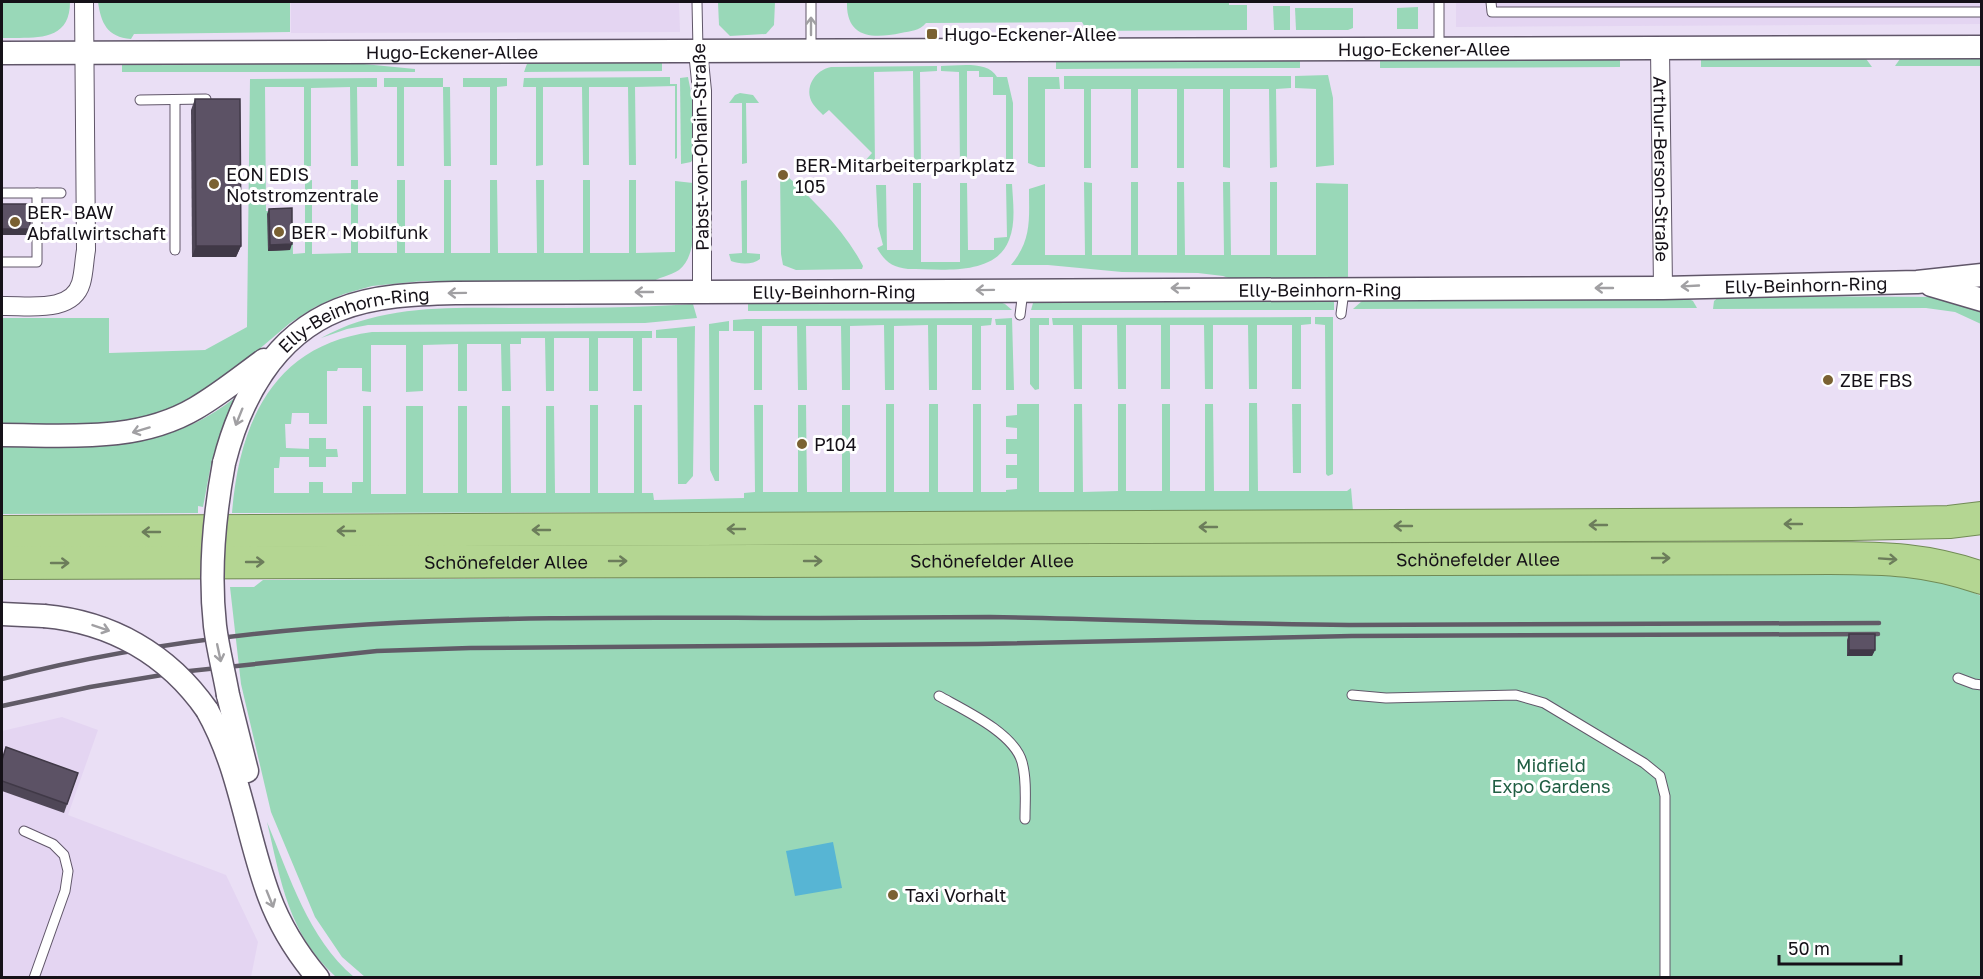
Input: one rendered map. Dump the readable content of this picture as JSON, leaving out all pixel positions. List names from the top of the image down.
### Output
{
  "streets": {
    "highway": ["Schönefelder Allee"],
    "street": [
      "Hugo-Eckener-Allee",
      "Pabst-von-Ohain-Straße",
      "Arthur-Berson-Straße",
      "Elly-Beinhorn-Ring"
    ]
  },
  "crossings": [
    ["Hugo-Eckener-Allee", "Pabst-von-Ohain-Straße"],
    ["Hugo-Eckener-Allee", "Arthur-Berson-Straße"],
    ["Pabst-von-Ohain-Straße", "Elly-Beinhorn-Ring"],
    ["Arthur-Berson-Straße", "Elly-Beinhorn-Ring"]
  ],
  "parks": ["Midfield Expo Gardens"],
  "places": {
    "transit": ["Hugo-Eckener-Allee"],
    "other": [
      "BER-Mitarbeiterparkplatz 105",
      "EON EDIS Notstromzentrale",
      "BER- BAW Abfallwirtschaft",
      "BER - Mobilfunk",
      "ZBE FBS",
      "P104",
      "Taxi Vorhalt"
    ]
  },
  "scale_bar": "50 m"
}
